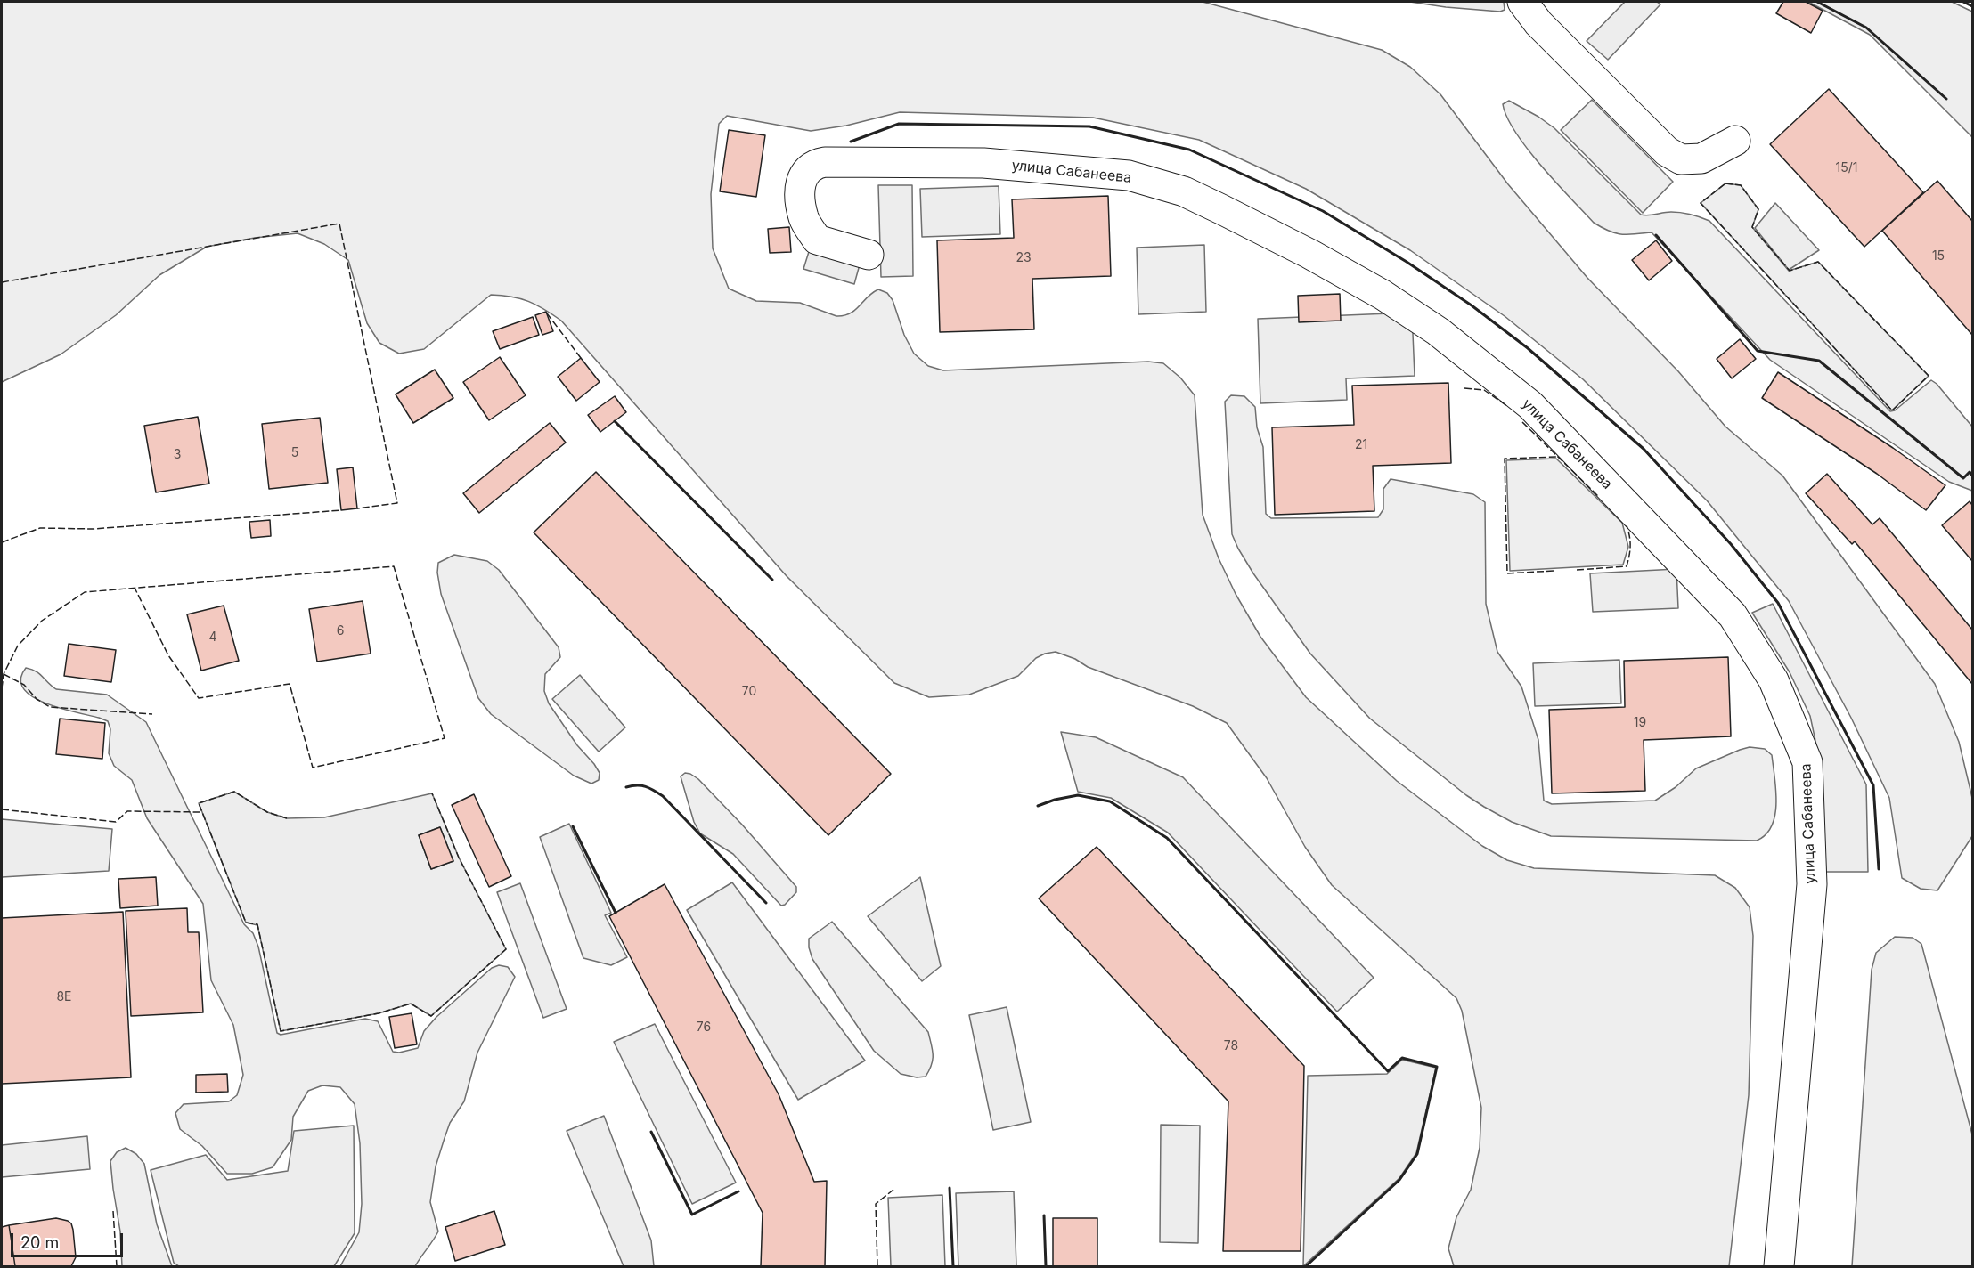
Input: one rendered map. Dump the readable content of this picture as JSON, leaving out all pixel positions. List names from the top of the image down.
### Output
{
  "streets": {
    "street": ["улица Сабанеева"]
  },
  "house_numbers": [
    "15/1",
    "15",
    "23",
    "21",
    "5",
    "3",
    "6",
    "4",
    "70",
    "19",
    "8Е",
    "76",
    "78"
  ],
  "scale_bar": "20 m"
}
